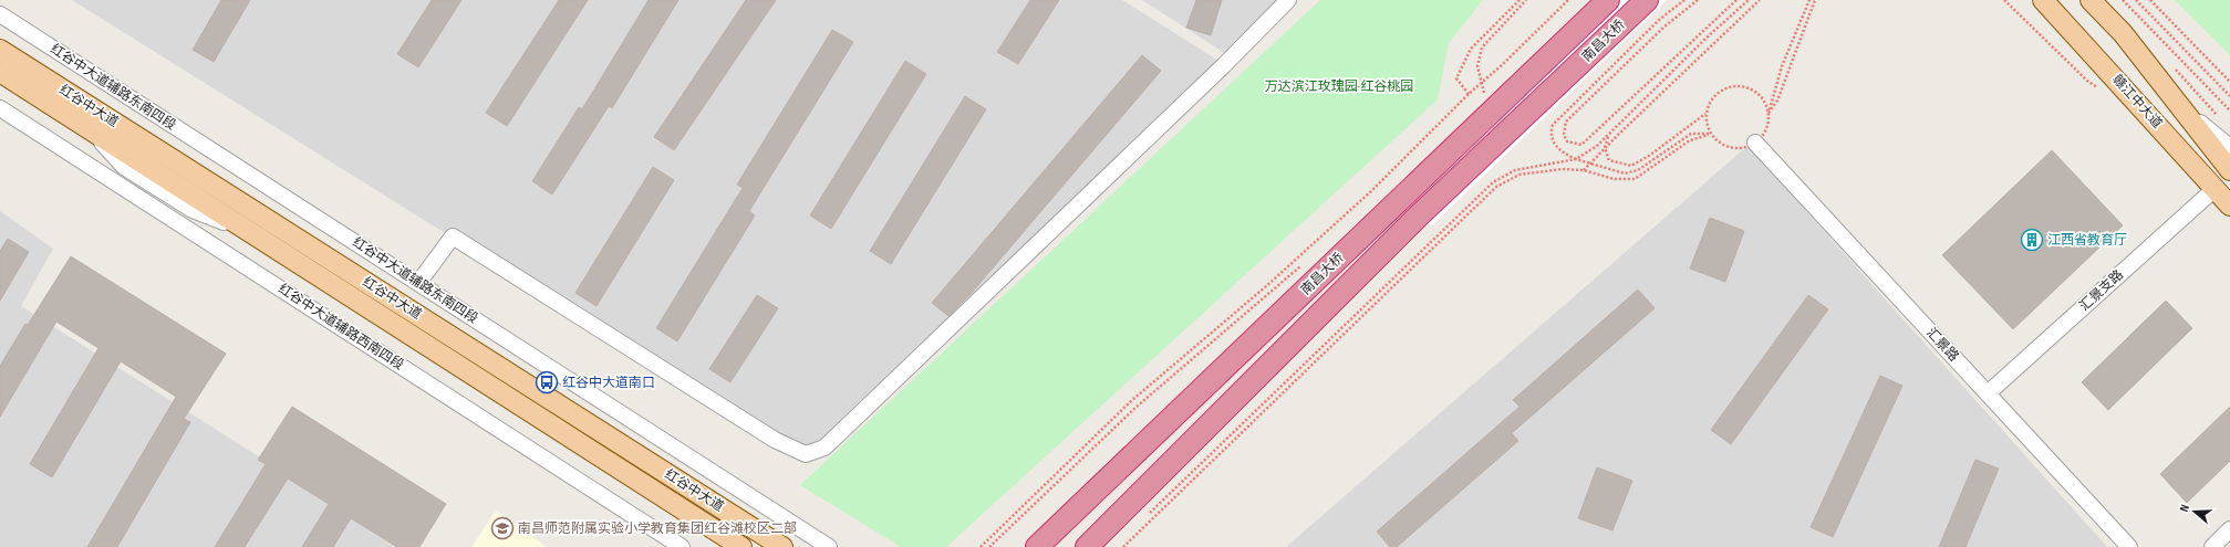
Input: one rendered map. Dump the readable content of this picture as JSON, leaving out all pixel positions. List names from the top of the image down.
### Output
{
  "streets": {
    "highway": ["南昌大桥"],
    "main road": ["赣江中大道", "红谷中大道"],
    "street": [
      "红谷中大道辅路东南四段",
      "汇景支路",
      "红谷中大道辅路西南四段",
      "汇景路"
    ]
  },
  "crossings": [
    ["赣江中大道", "汇景支路"],
    ["汇景支路", "汇景路"]
  ],
  "parks": ["万达滨江玫瑰园·红谷桃园"],
  "places": {
    "building": ["江西省教育厅"],
    "bus stop": ["红谷中大道南口"],
    "school or university": ["南昌师范附属实验小学教育集团红谷滩校区二部"]
  },
  "north": "left"
}
